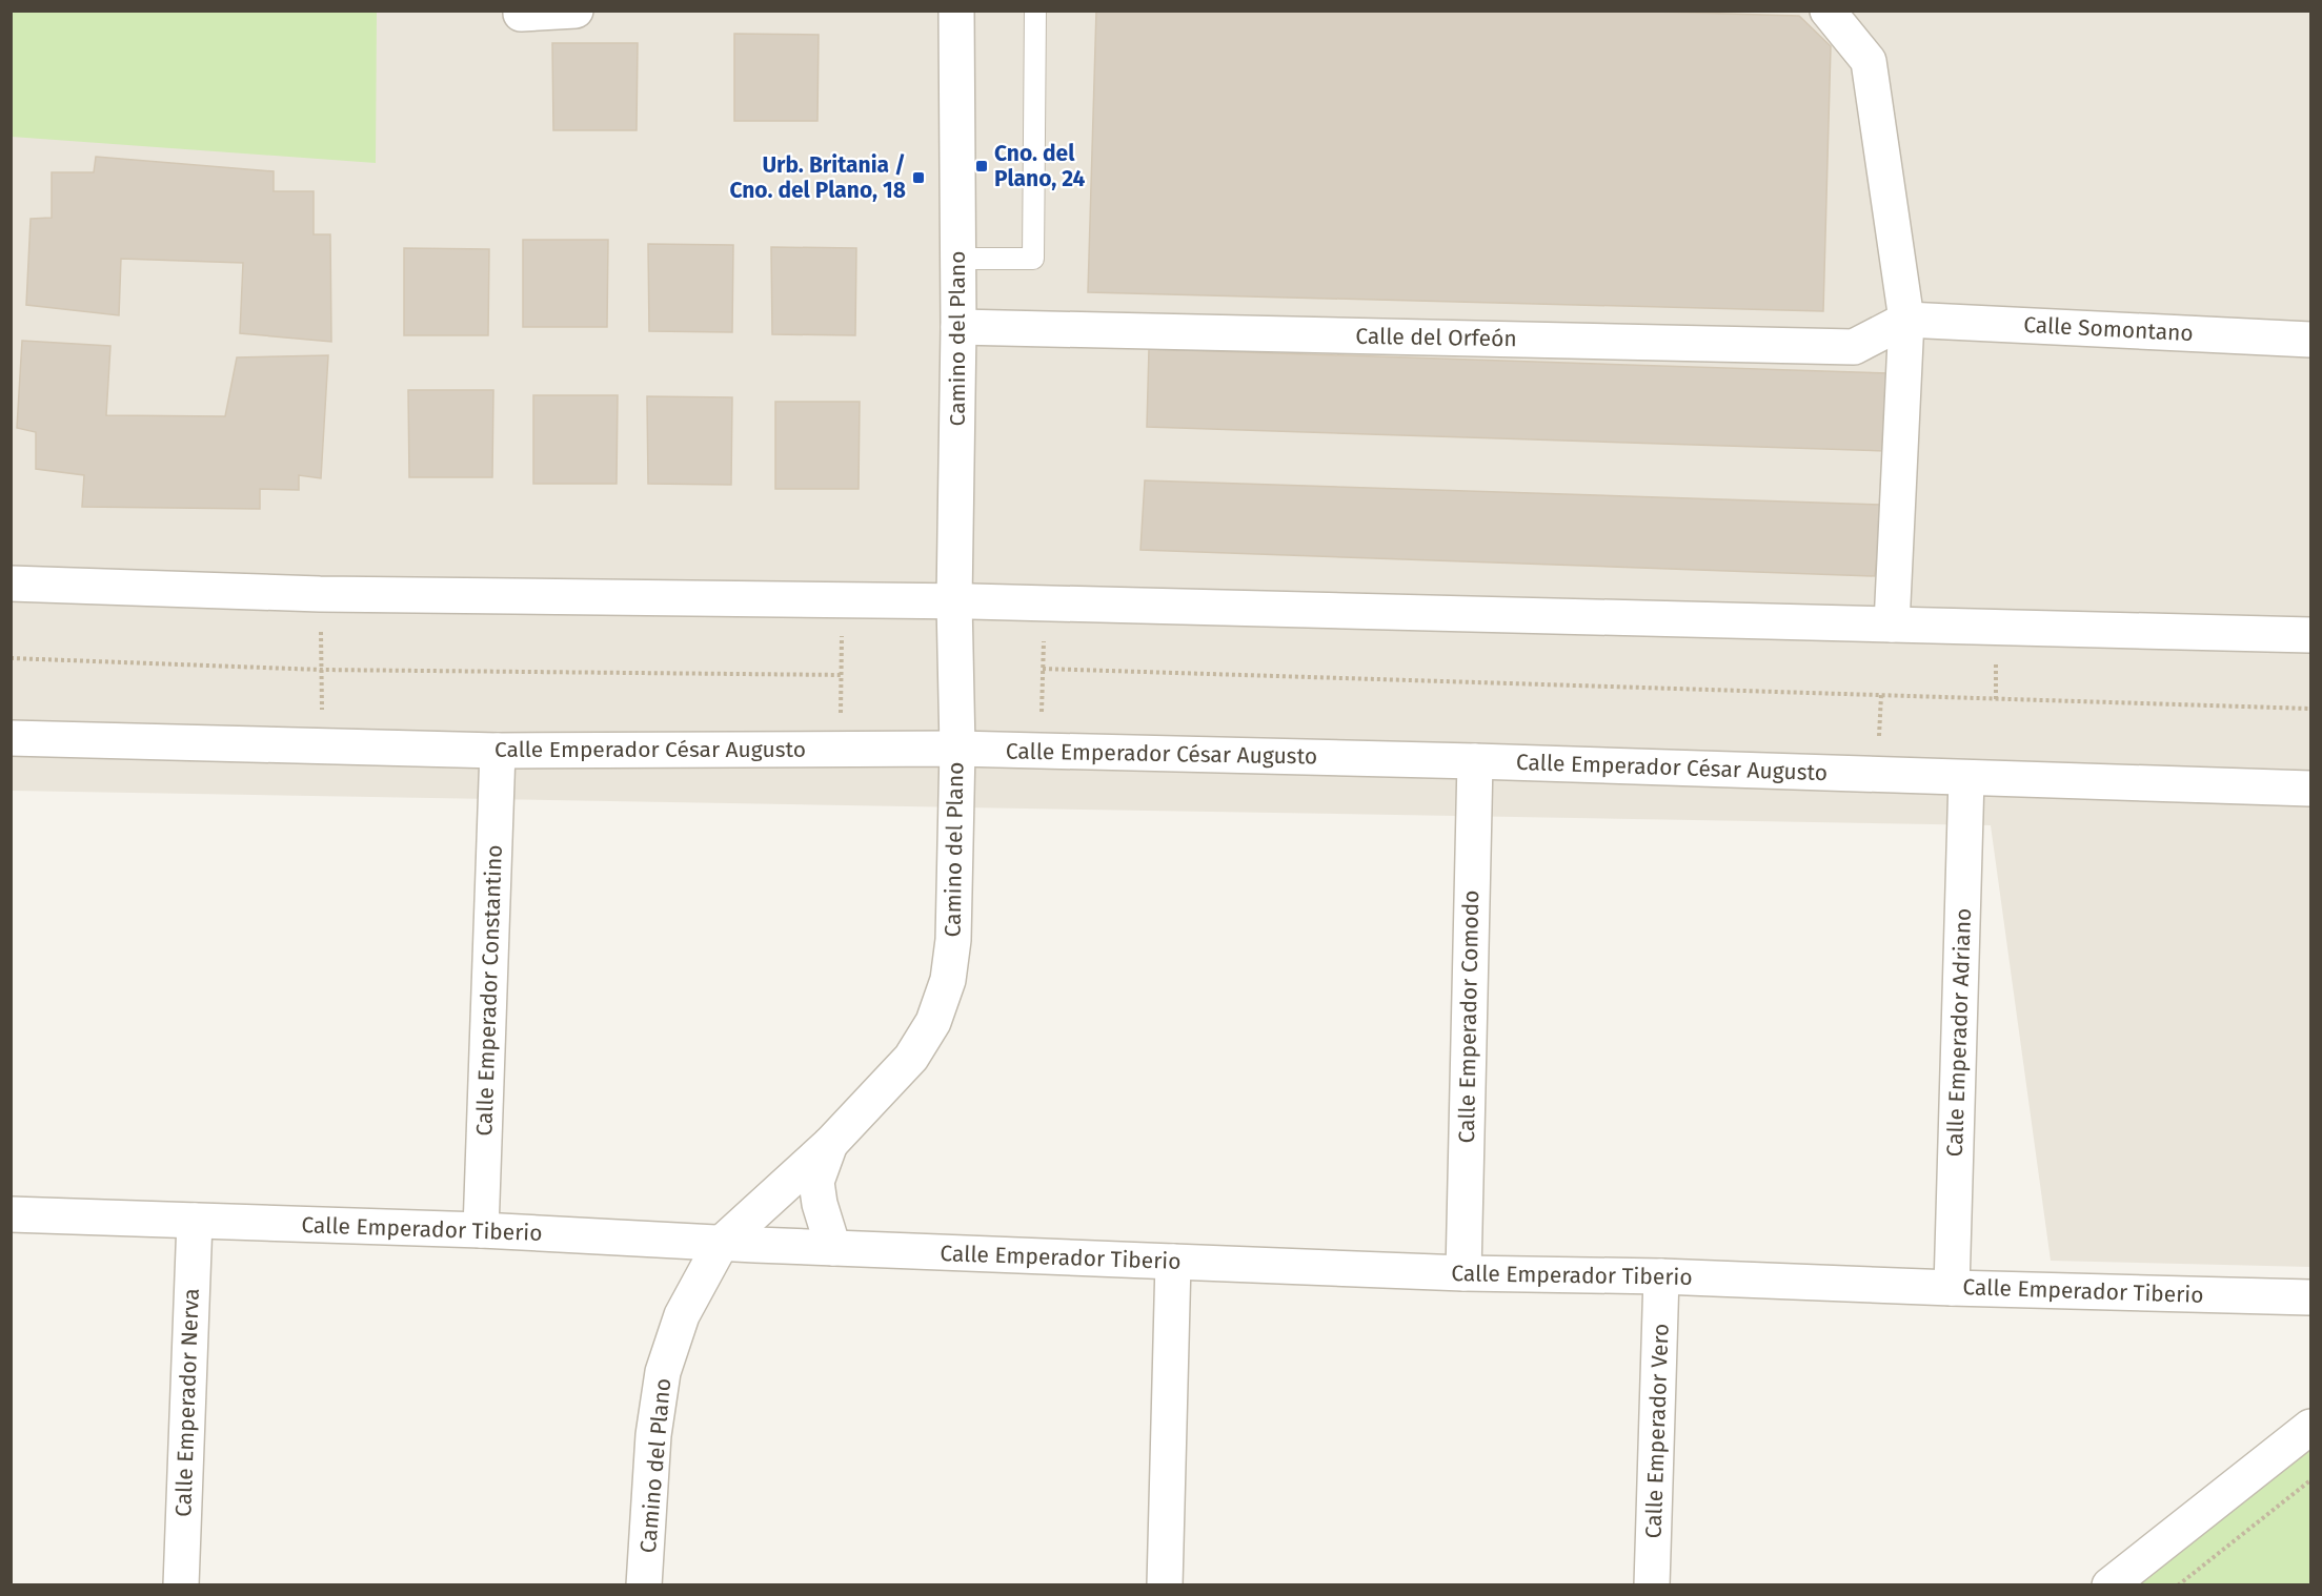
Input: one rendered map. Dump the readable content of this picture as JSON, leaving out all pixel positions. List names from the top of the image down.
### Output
{
  "streets": {
    "street": [
      "Calle Somontano",
      "Calle del Orfeón",
      "Camino del Plano",
      "Calle Emperador César Augusto",
      "Calle Emperador Constantino",
      "Calle Emperador Comodo",
      "Calle Emperador Adriano",
      "Calle Emperador Tiberio",
      "Calle Emperador Nerva",
      "Calle Emperador Vero"
    ]
  },
  "crossings": [
    ["Calle Somontano", "Calle del Orfeón"],
    ["Calle del Orfeón", "Camino del Plano"],
    ["Camino del Plano", "Calle Emperador César Augusto"],
    ["Camino del Plano", "Calle Emperador Tiberio"],
    ["Calle Emperador César Augusto", "Calle Emperador Constantino"],
    ["Calle Emperador César Augusto", "Calle Emperador Comodo"],
    ["Calle Emperador César Augusto", "Calle Emperador Adriano"],
    ["Calle Emperador Constantino", "Calle Emperador Tiberio"],
    ["Calle Emperador Comodo", "Calle Emperador Tiberio"],
    ["Calle Emperador Adriano", "Calle Emperador Tiberio"],
    ["Calle Emperador Tiberio", "Calle Emperador Nerva"],
    ["Calle Emperador Tiberio", "Calle Emperador Vero"]
  ],
  "places": {
    "transit": ["Cno. del Plano, 24", "Urb. Britania / Cno. del Plano, 18"]
  }
}
